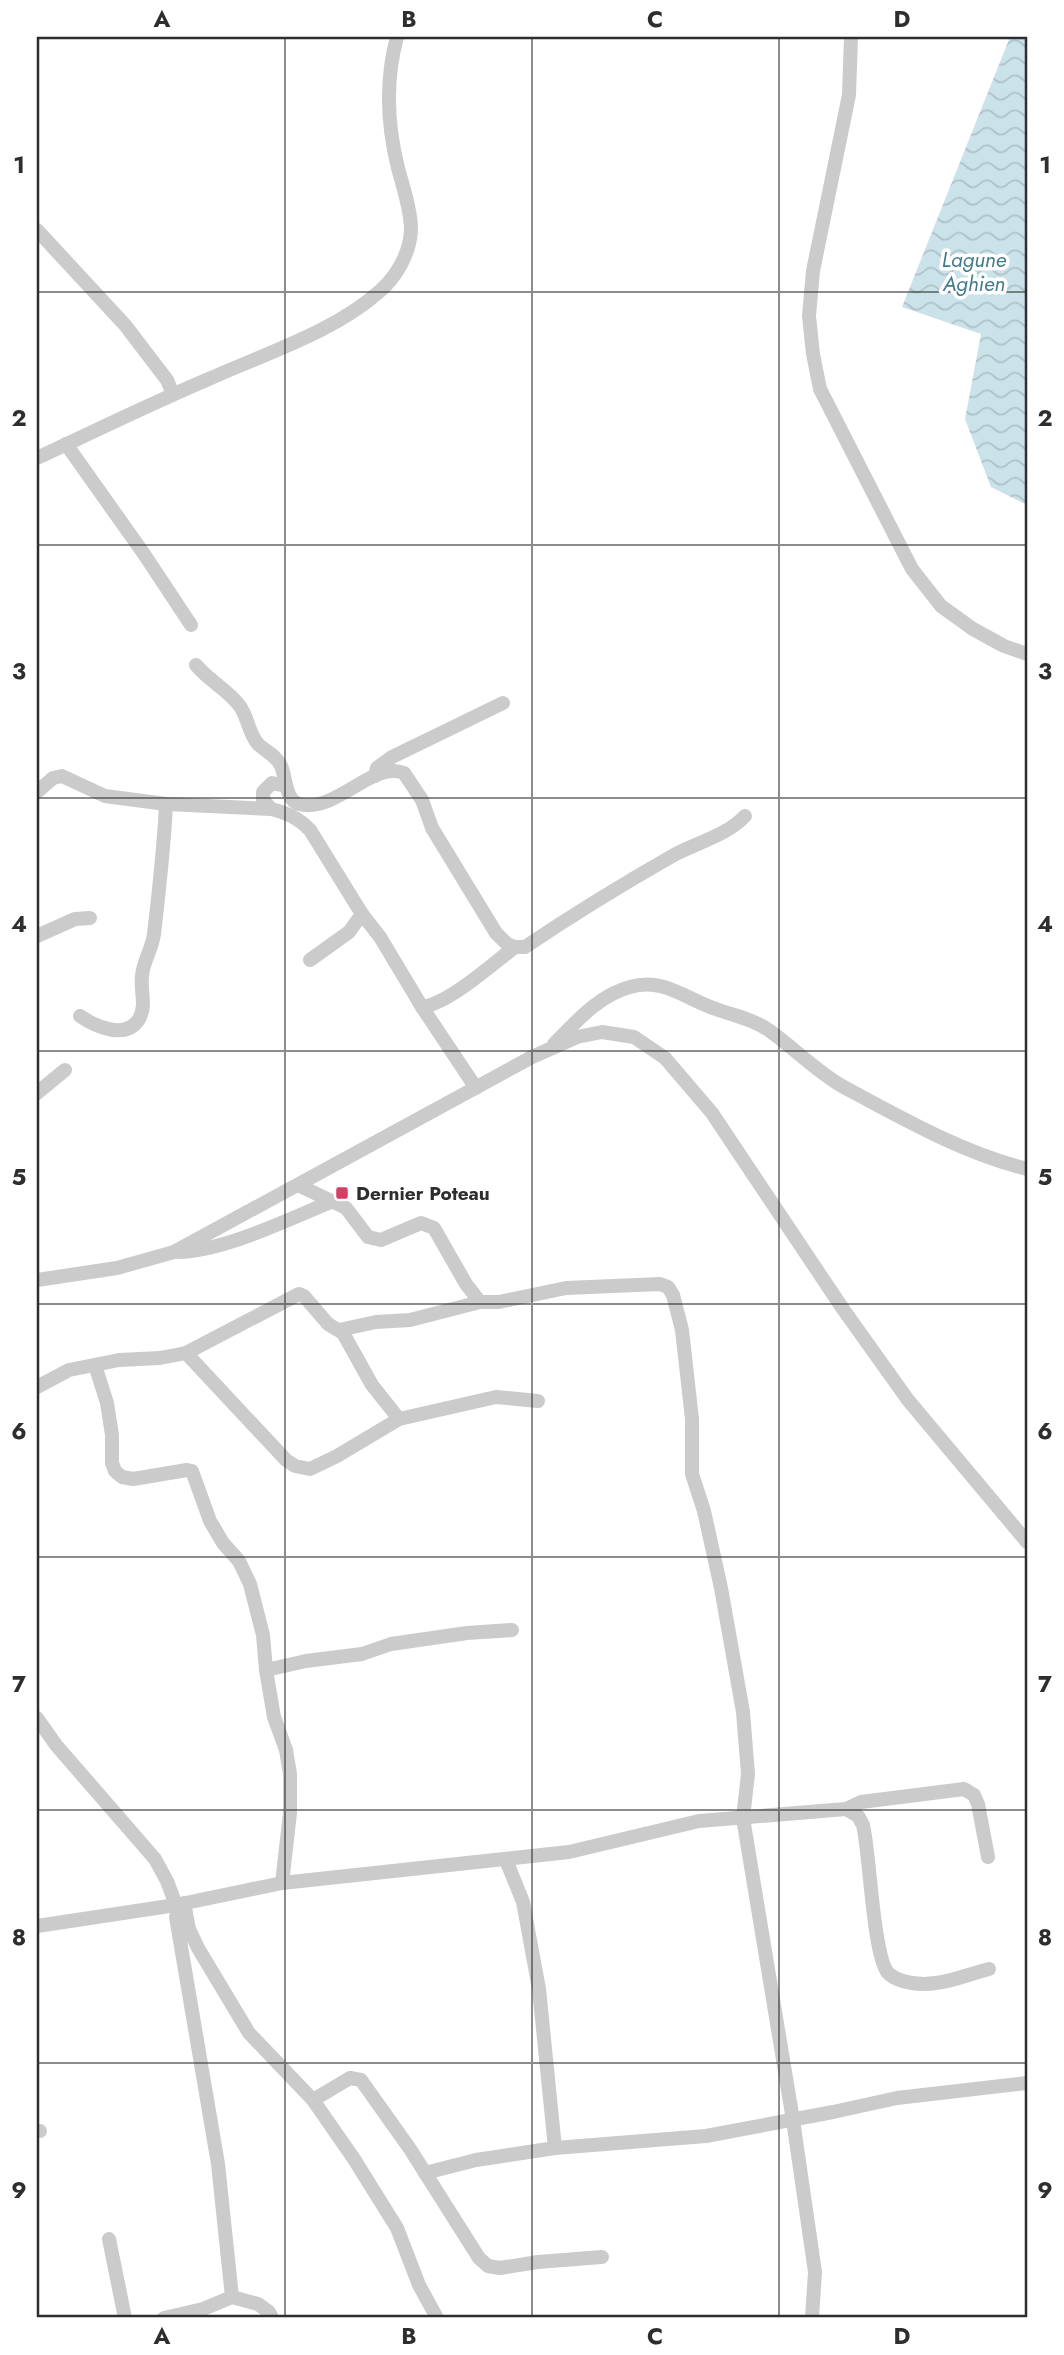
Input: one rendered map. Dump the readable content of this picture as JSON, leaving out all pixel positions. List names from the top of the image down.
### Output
{
  "water": ["Lagune Aghien"],
  "places": {
    "transit": ["Dernier Poteau"]
  },
  "grid": {
    "columns": [
      "A",
      "B",
      "C",
      "D"
    ],
    "rows": [
      "1",
      "2",
      "3",
      "4",
      "5",
      "6",
      "7",
      "8",
      "9"
    ]
  }
}
